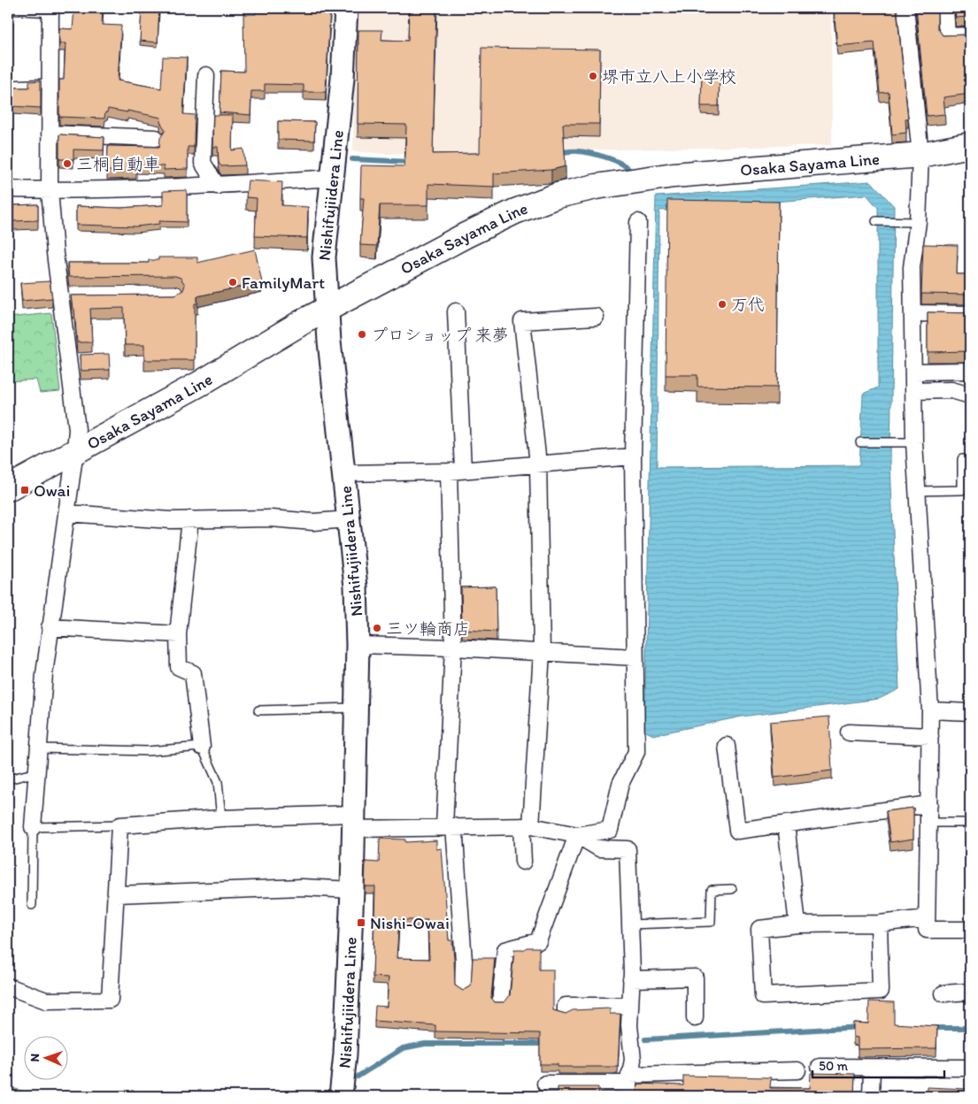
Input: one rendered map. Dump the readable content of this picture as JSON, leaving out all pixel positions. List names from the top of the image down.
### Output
{
  "streets": {
    "main road": ["Osaka Sayama Line", "Nishifujiidera Line"]
  },
  "crossings": [
    ["Osaka Sayama Line", "Nishifujiidera Line"]
  ],
  "places": {
    "other": [
      "堺市立八上小学校",
      "三桐自動車",
      "FamilyMart",
      "万代",
      "プロショップ 来夢",
      "三ツ輪商店"
    ],
    "transit": ["Owai", "Nishi-Owai"]
  },
  "scale_bar": "50 m",
  "north": "left"
}
